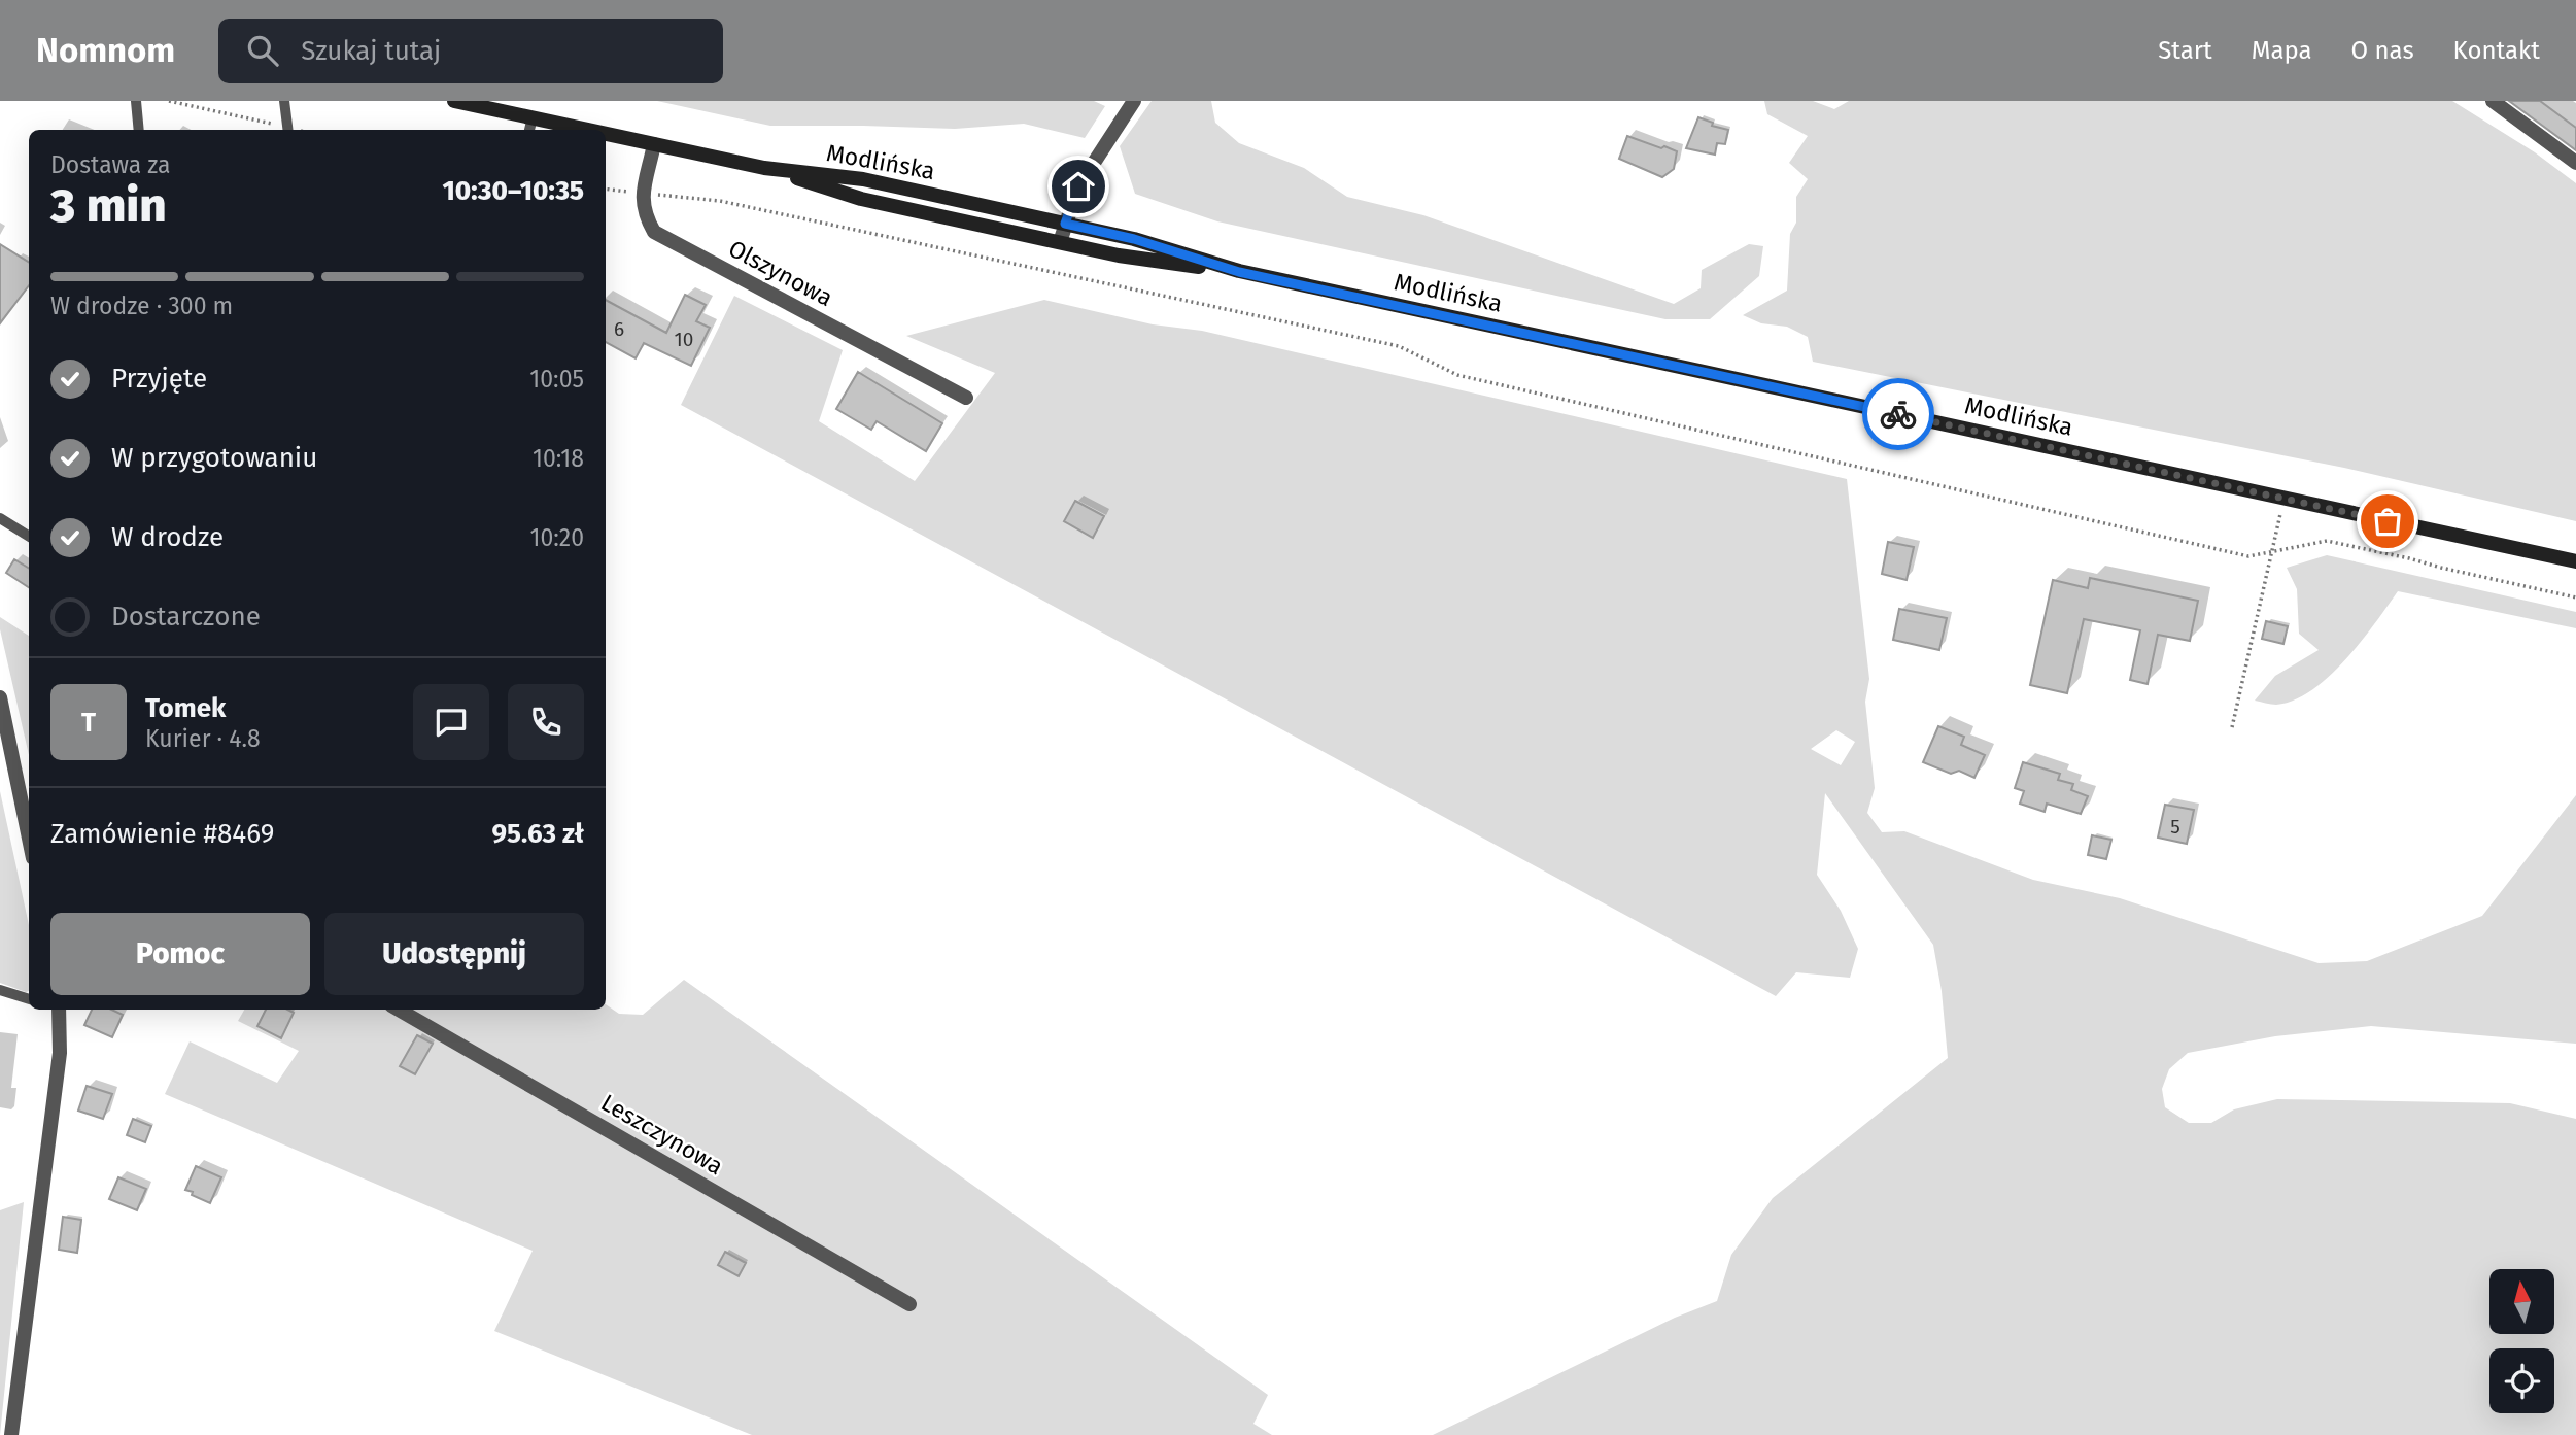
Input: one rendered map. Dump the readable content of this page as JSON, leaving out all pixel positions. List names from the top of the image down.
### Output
{
  "streets": {
    "main road": ["Modlińska"],
    "street": ["Olszynowa", "Leszczynowa"]
  },
  "crossings": [
    ["Modlińska", "Olszynowa"]
  ],
  "house_numbers": ["6", "10", "5"],
  "north": "top",
  "page": {
    "header": "Nomnom",
    "search": "Szukaj tutaj",
    "nav": [
      "Start",
      "Mapa",
      "O nas",
      "Kontakt"
    ],
    "heading": ["3 min", "Dostawa za", "10:30–10:35"],
    "panel": [
      "Tomek",
      "Kurier · 4.8",
      "Zamówienie #8469",
      "95.63 zł"
    ],
    "bar": "W drodze · 300 m",
    "list": [
      ["Przyjęte", "10:05"],
      ["W przygotowaniu", "10:18"],
      ["W drodze", "10:20"],
      "Dostarczone"
    ],
    "round": "T",
    "buttons": ["Pomoc", "Udostępnij"]
  }
}
